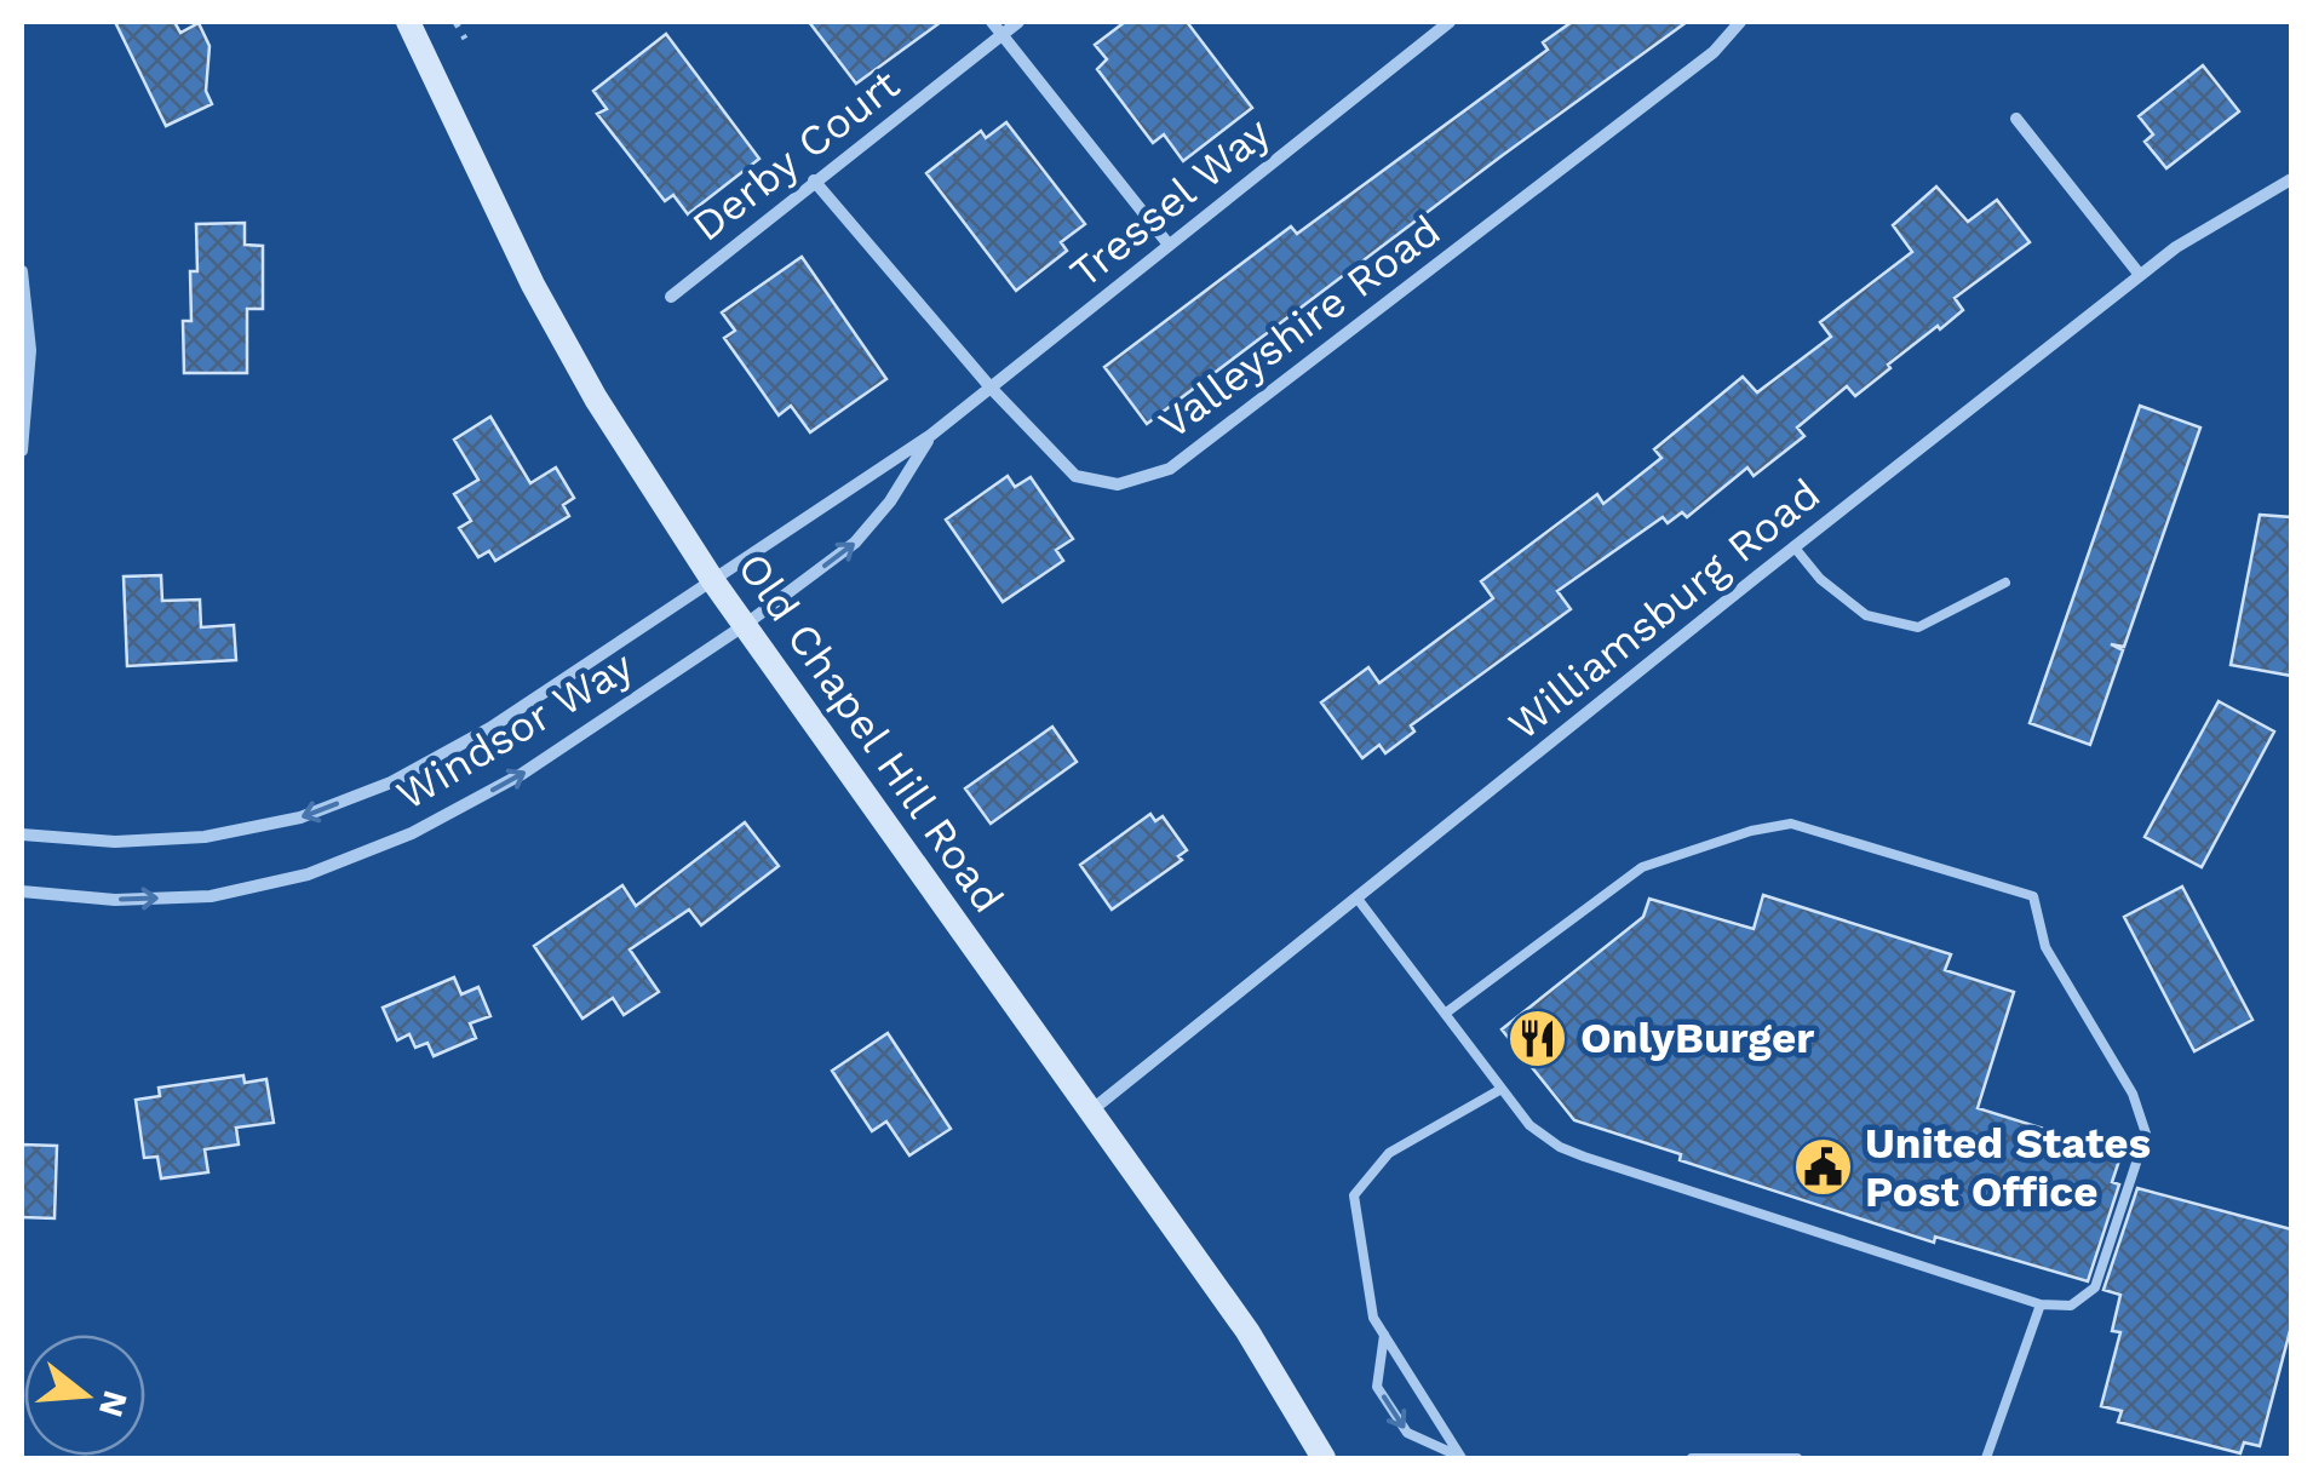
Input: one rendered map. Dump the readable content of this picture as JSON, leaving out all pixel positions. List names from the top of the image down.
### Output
{
  "streets": {
    "street": [
      "Derby Court",
      "Tressel Way",
      "Valleyshire Road",
      "Williamsburg Road",
      "Windsor Way",
      "Old Chapel Hill Road"
    ]
  },
  "crossings": [
    ["Derby Court", "Valleyshire Road"],
    ["Tressel Way", "Valleyshire Road"],
    ["Tressel Way", "Windsor Way"],
    ["Tressel Way", "Old Chapel Hill Road"],
    ["Williamsburg Road", "Old Chapel Hill Road"],
    ["Windsor Way", "Old Chapel Hill Road"]
  ],
  "places": {
    "restaurant": ["OnlyBurger"],
    "public building": ["United States Post Office"]
  },
  "north": "right"
}
